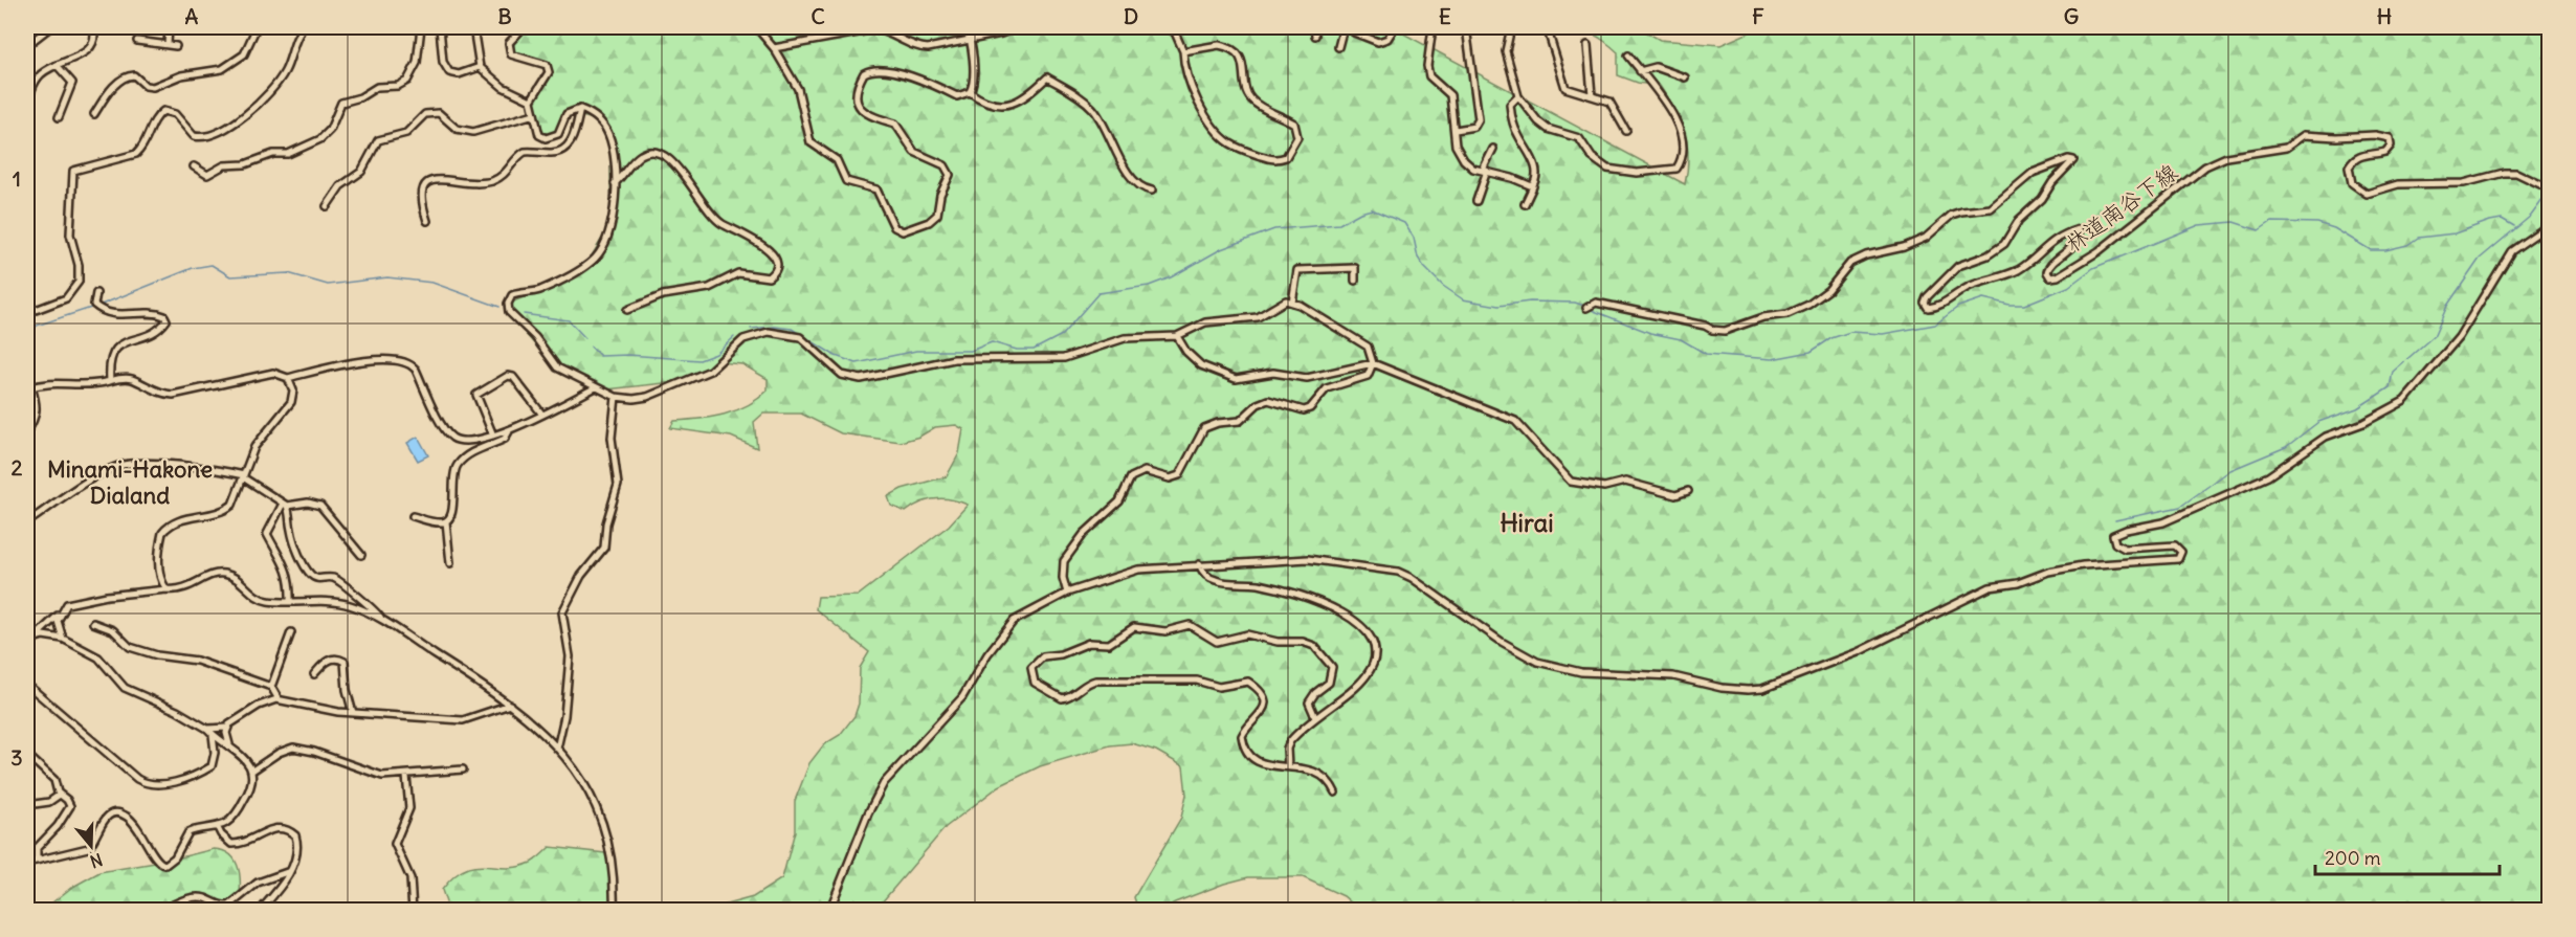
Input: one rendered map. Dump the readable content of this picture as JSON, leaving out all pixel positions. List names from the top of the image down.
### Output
{
  "streets": {
    "street": ["林道南谷下線"]
  },
  "districts": ["Minami-Hakone Dialand", "Hirai"],
  "scale_bar": "200 m",
  "north": "bottom",
  "grid": {
    "columns": [
      "A",
      "B",
      "C",
      "D",
      "E",
      "F",
      "G",
      "H"
    ],
    "rows": ["1", "2", "3"]
  }
}
